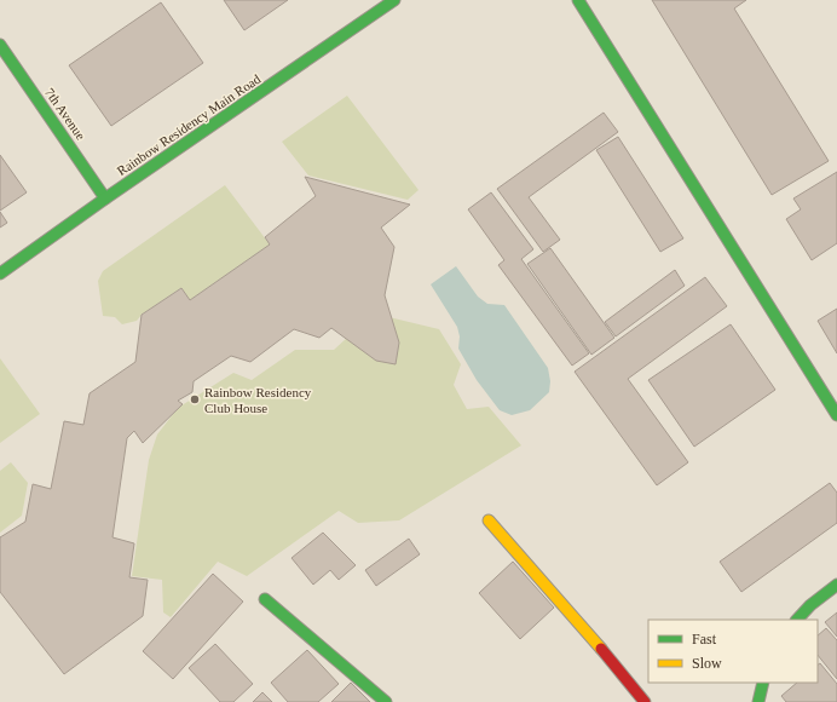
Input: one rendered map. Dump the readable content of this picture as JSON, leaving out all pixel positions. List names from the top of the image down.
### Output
{
  "streets": {
    "street": ["7th Avenue", "Rainbow Residency Main Road"]
  },
  "crossings": [
    ["7th Avenue", "Rainbow Residency Main Road"]
  ],
  "places": ["Rainbow Residency Club House"],
  "legend": ["Fast", "Slow"]
}
